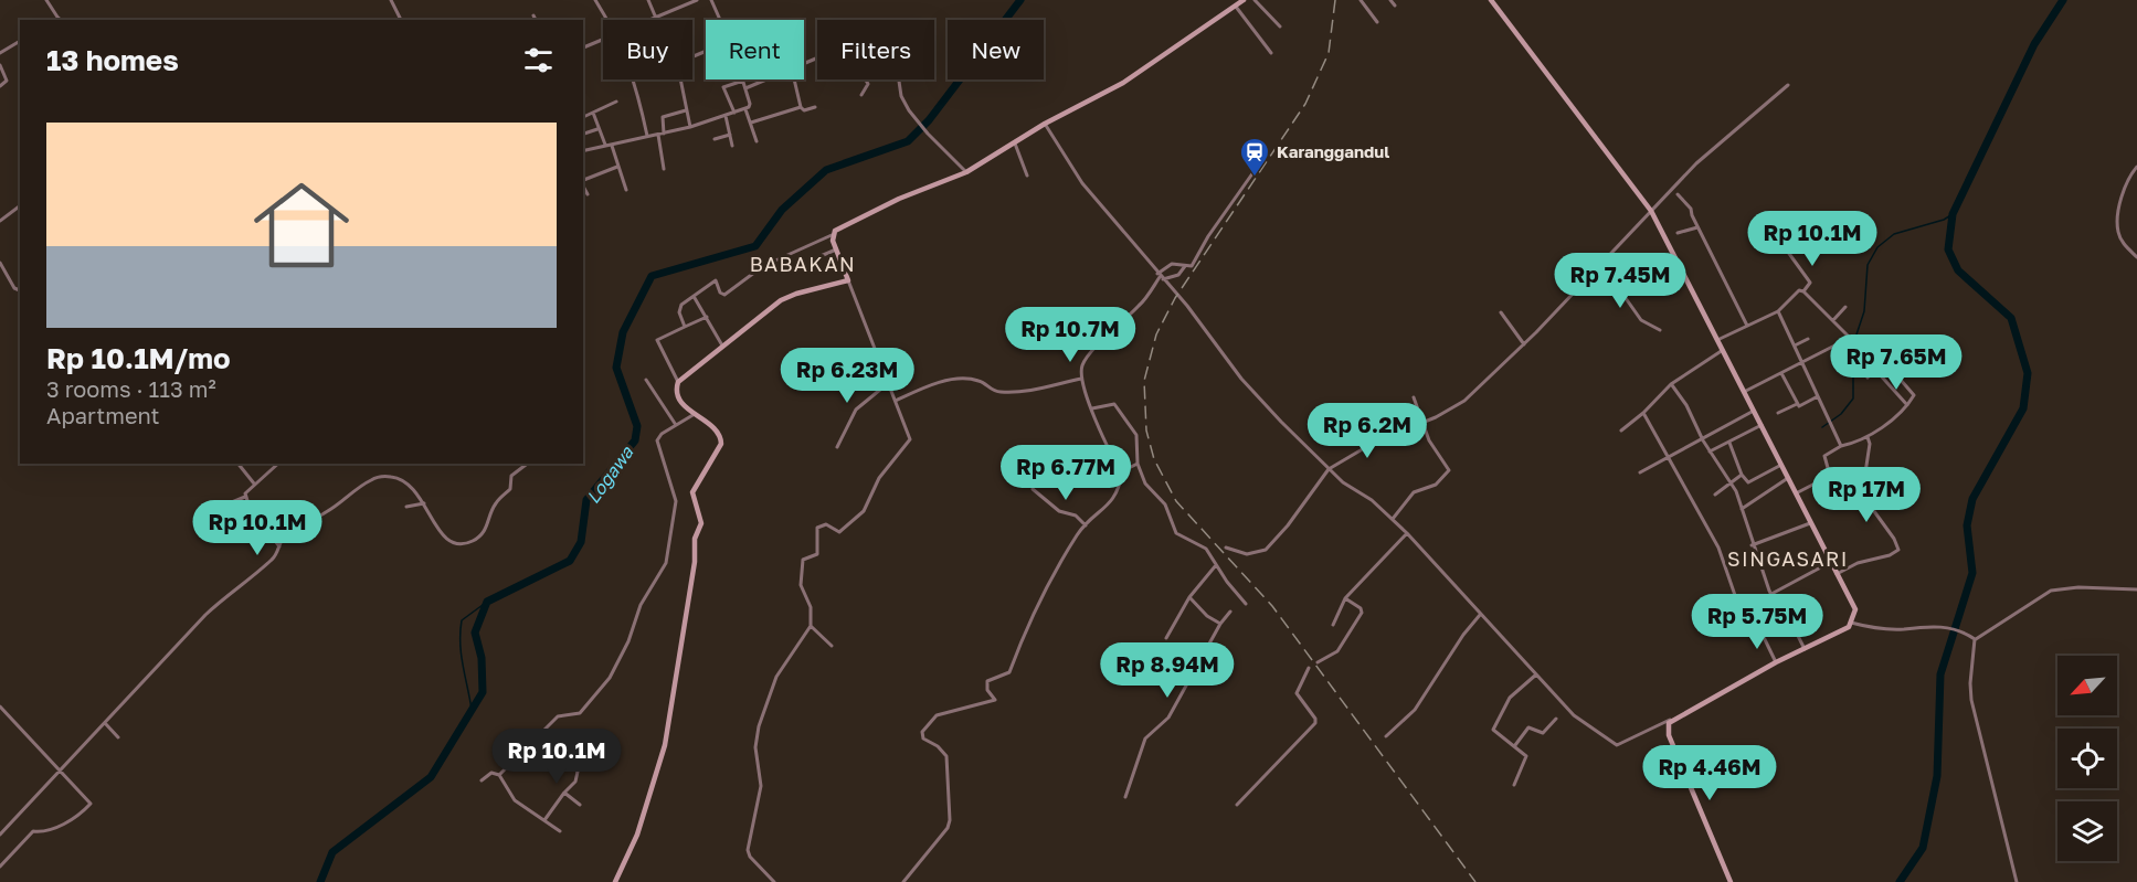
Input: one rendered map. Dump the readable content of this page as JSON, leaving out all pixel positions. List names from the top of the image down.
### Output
{
  "districts": ["BABAKAN", "SINGASARI"],
  "water": ["Logawa"],
  "places": {
    "station": ["Karanggandul"]
  },
  "north": "bottom left",
  "page": {
    "chip": [
      "Buy",
      "Rent",
      "Filters",
      "New"
    ],
    "heading": "13 homes",
    "list": [
      {
        "name": "Rp 10.1M/mo",
        "note": "3 rooms · 113 m² · Apartment"
      }
    ],
    "price": [
      "Rp 10.1M",
      "Rp 7.45M",
      "Rp 10.7M",
      "Rp 7.65M",
      "Rp 6.23M",
      "Rp 6.2M",
      "Rp 6.77M",
      "Rp 17M",
      "Rp 10.1M",
      "Rp 5.75M",
      "Rp 8.94M",
      "Rp 10.1M",
      "Rp 4.46M"
    ]
  }
}
